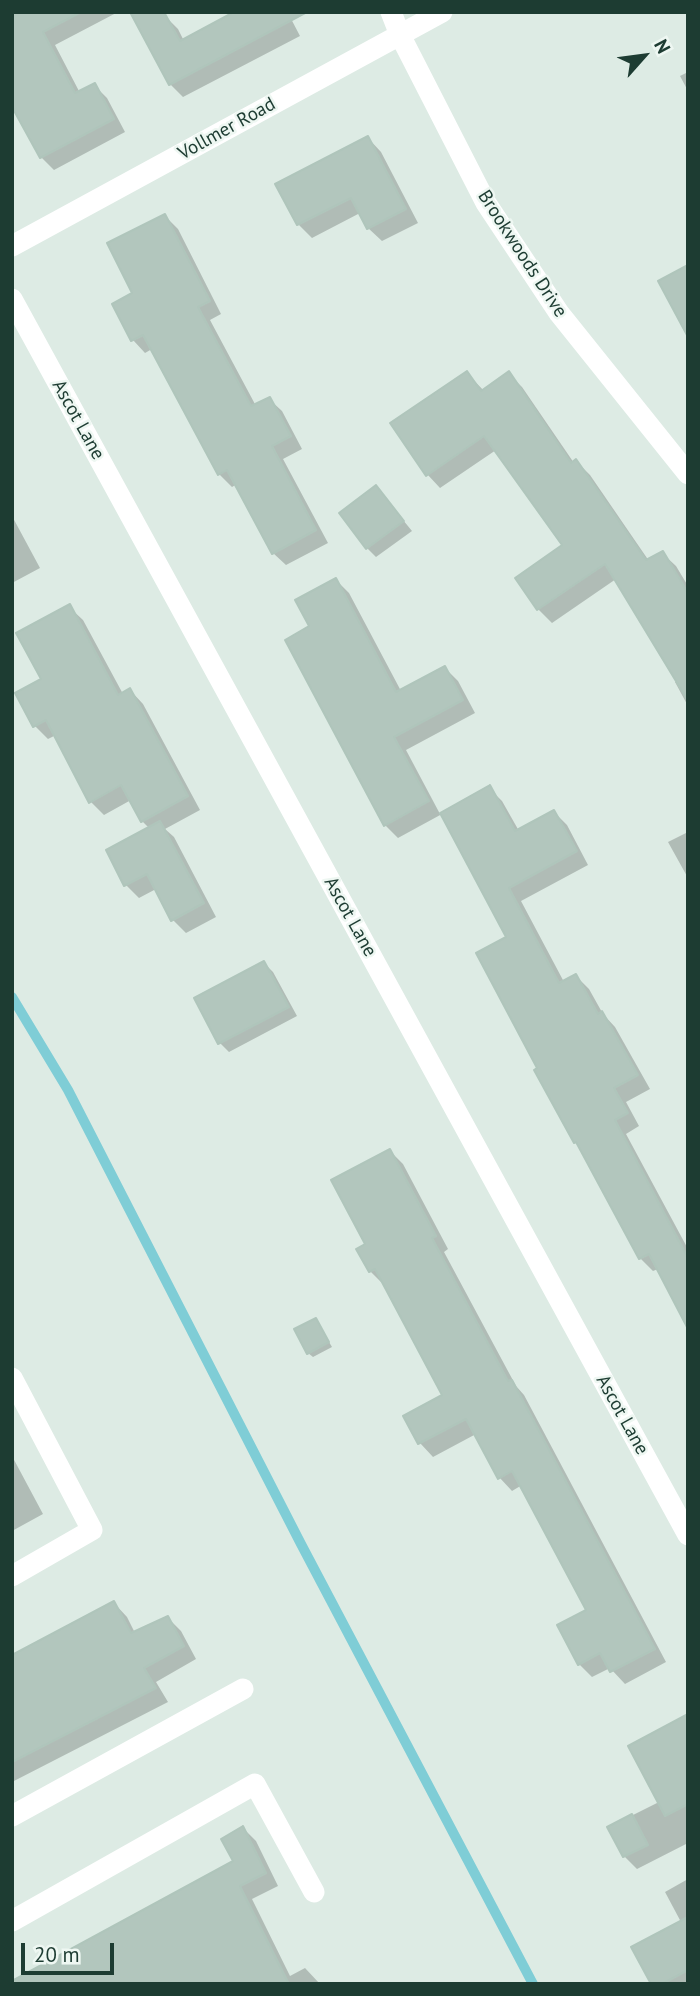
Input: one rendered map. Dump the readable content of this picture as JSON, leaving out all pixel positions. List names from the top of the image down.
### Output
{
  "streets": {
    "street": ["Vollmer Road", "Brookwoods Drive", "Ascot Lane"]
  },
  "crossings": [
    ["Vollmer Road", "Brookwoods Drive"]
  ],
  "scale_bar": "20 m",
  "north": "top right"
}
